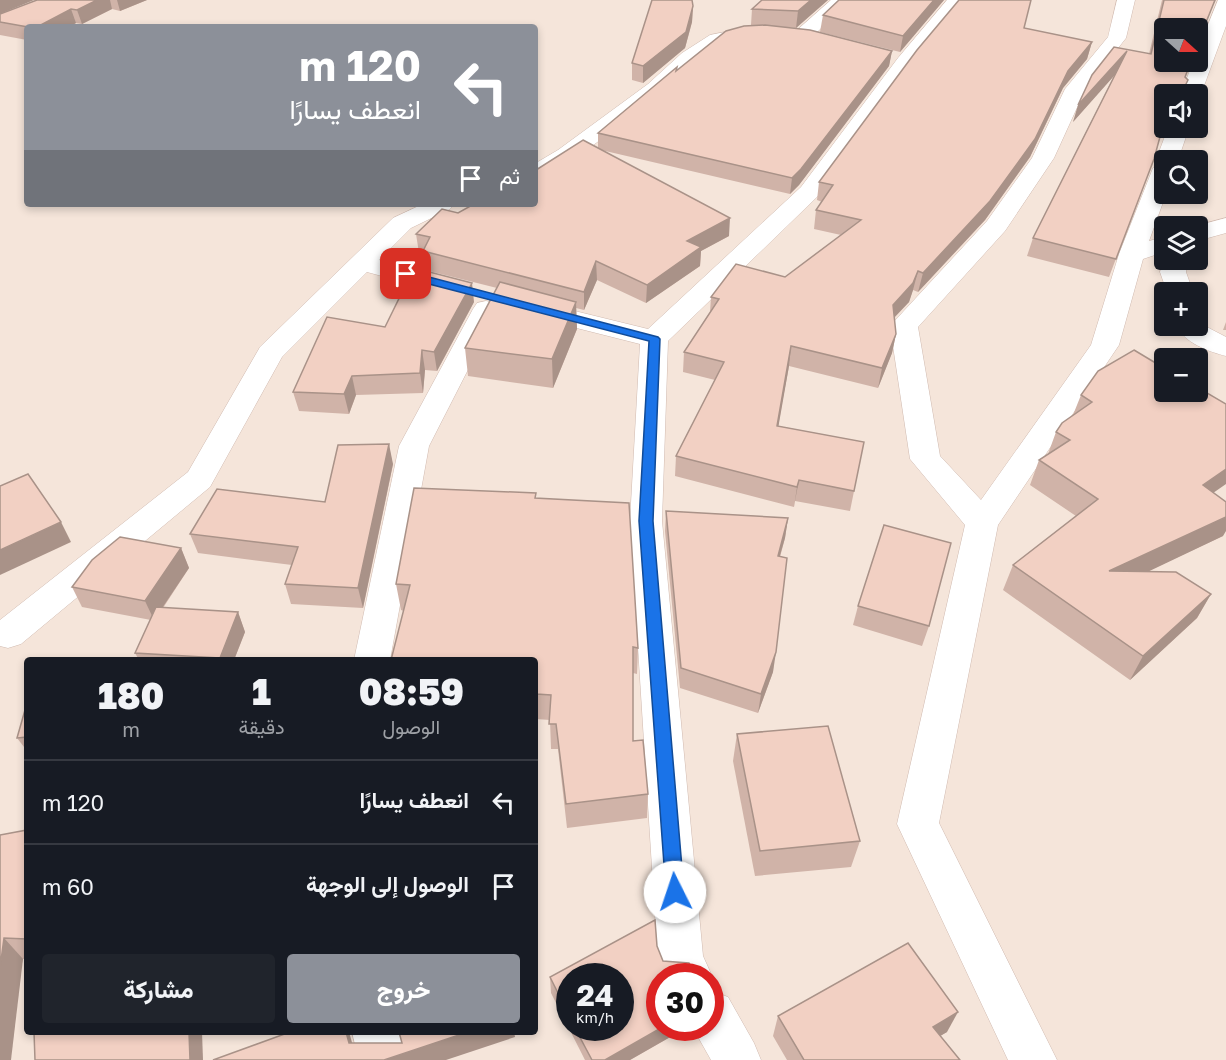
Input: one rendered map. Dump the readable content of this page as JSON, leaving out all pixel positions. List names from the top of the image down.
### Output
{
  "north": "right",
  "page": {
    "map_buttons": ["+", "−"],
    "turn": ["120 m", "انعطف يسارًا"],
    "then": "ثم",
    "eta": [
      "08:59",
      "الوصول",
      "1",
      "دقيقة",
      "180",
      "m"
    ],
    "list": [
      {
        "name": "انعطف يسارًا",
        "value": "120 m"
      },
      {
        "name": "الوصول إلى الوجهة",
        "value": "60 m"
      }
    ],
    "buttons": ["خروج", "مشاركة"],
    "speed": "24 km/h",
    "limit": "30"
  }
}
